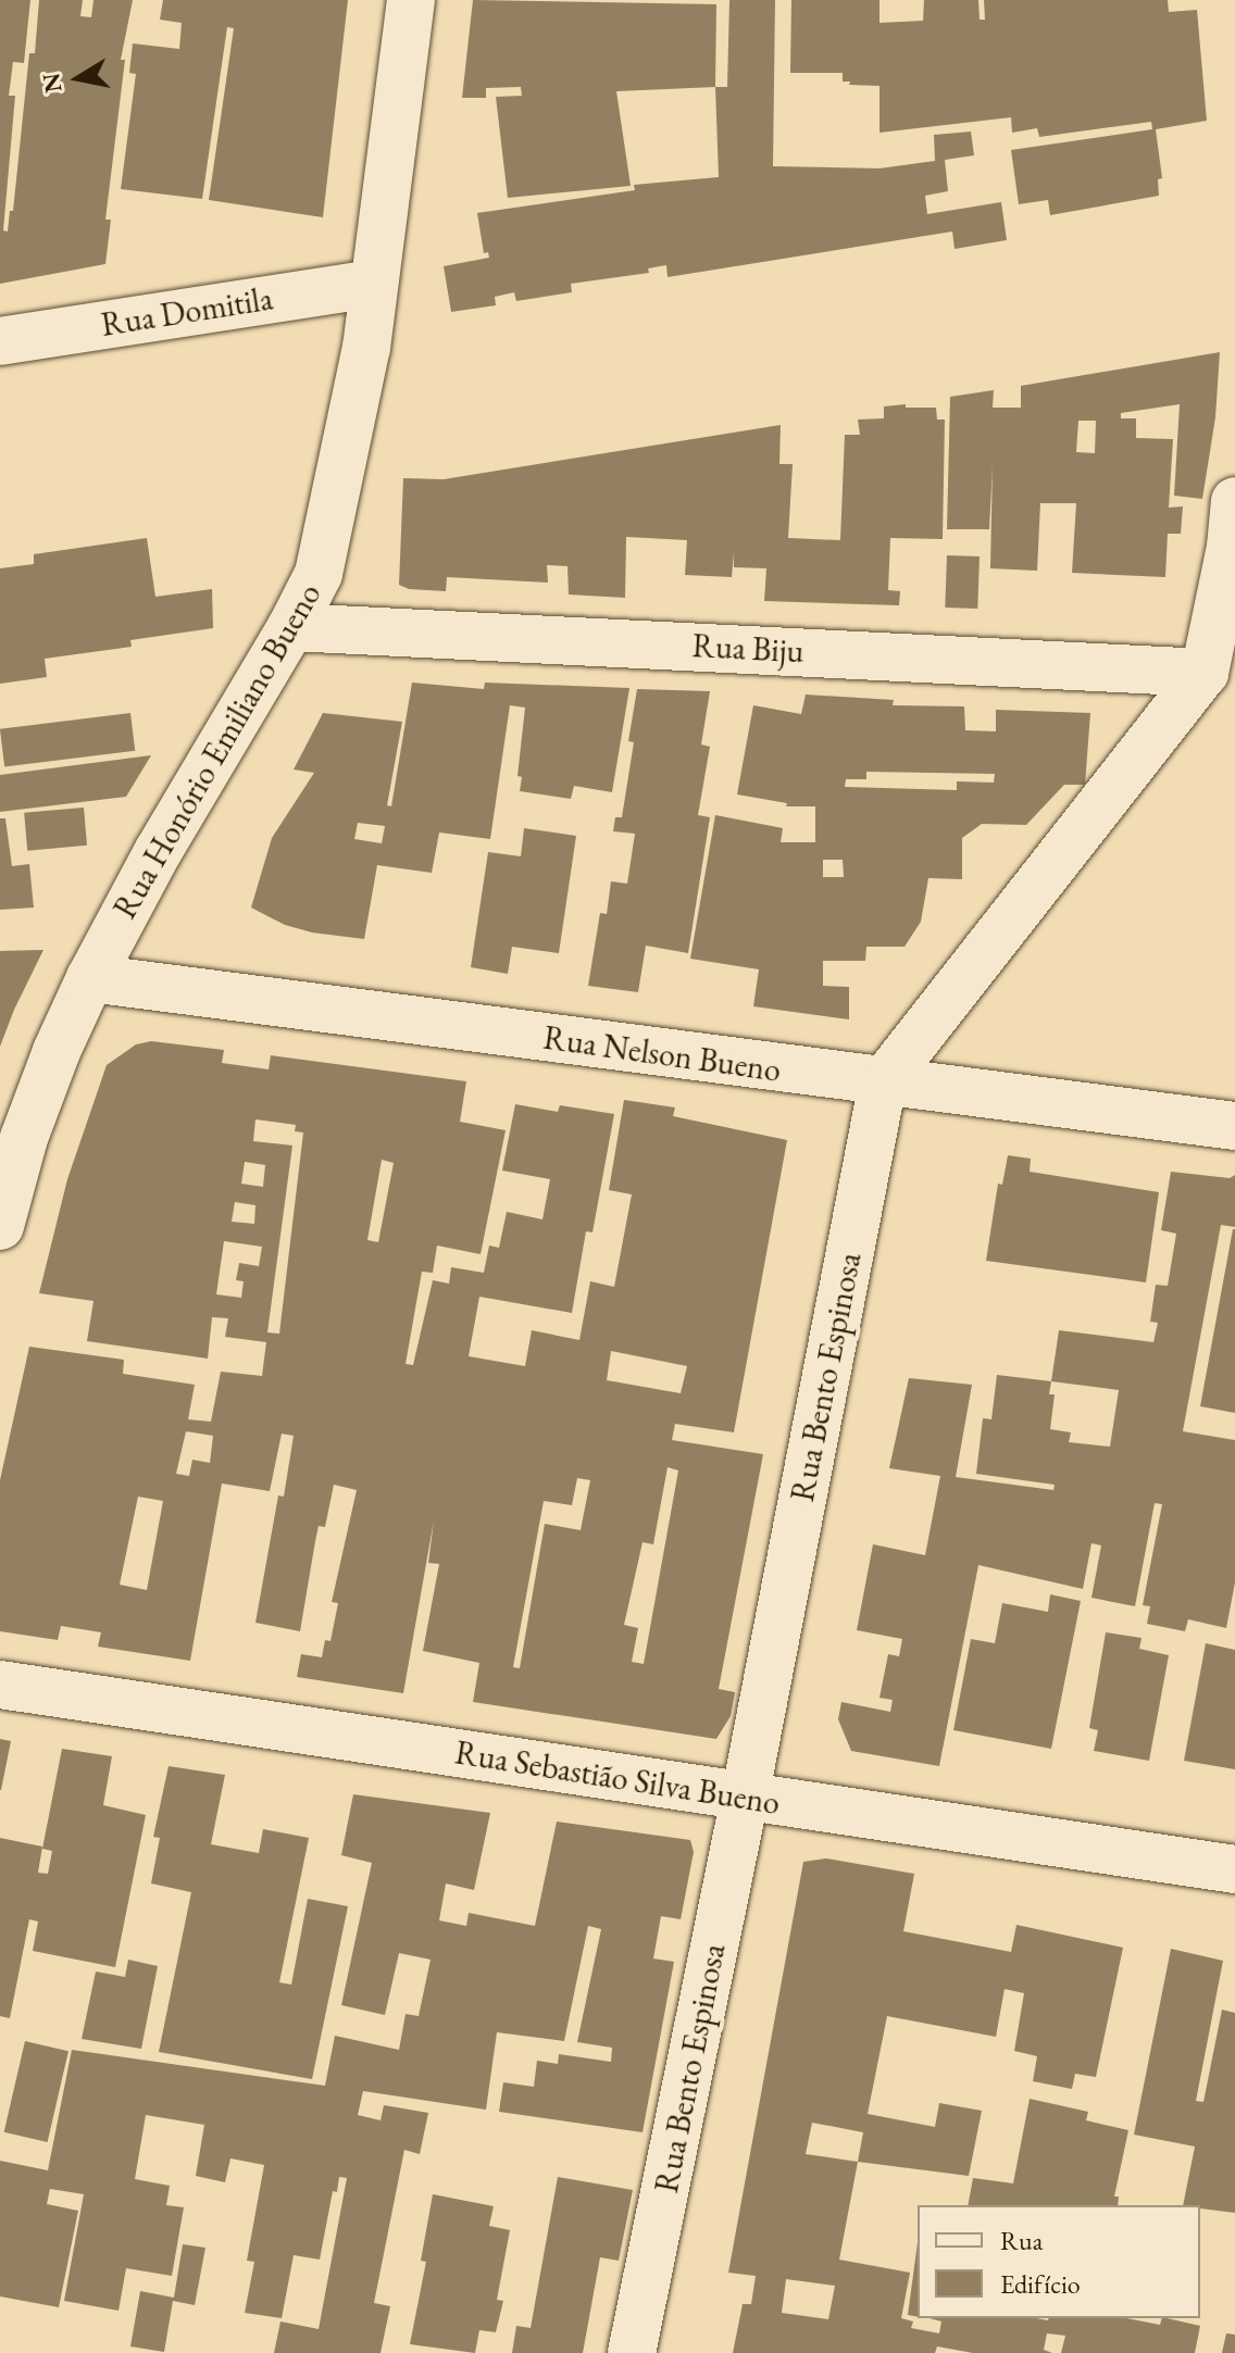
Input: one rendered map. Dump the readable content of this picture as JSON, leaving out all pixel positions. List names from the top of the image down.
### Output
{
  "streets": {
    "street": [
      "Rua Domitila",
      "Rua Biju",
      "Rua Honório Emiliano Bueno",
      "Rua Nelson Bueno",
      "Rua Bento Espinosa",
      "Rua Sebastião Silva Bueno"
    ]
  },
  "crossings": [
    ["Rua Domitila", "Rua Honório Emiliano Bueno"],
    ["Rua Biju", "Rua Honório Emiliano Bueno"],
    ["Rua Biju", "Rua Bento Espinosa"],
    ["Rua Honório Emiliano Bueno", "Rua Nelson Bueno"],
    ["Rua Nelson Bueno", "Rua Bento Espinosa"],
    ["Rua Bento Espinosa", "Rua Sebastião Silva Bueno"]
  ],
  "legend": ["Rua", "Edifício"],
  "north": "left"
}
